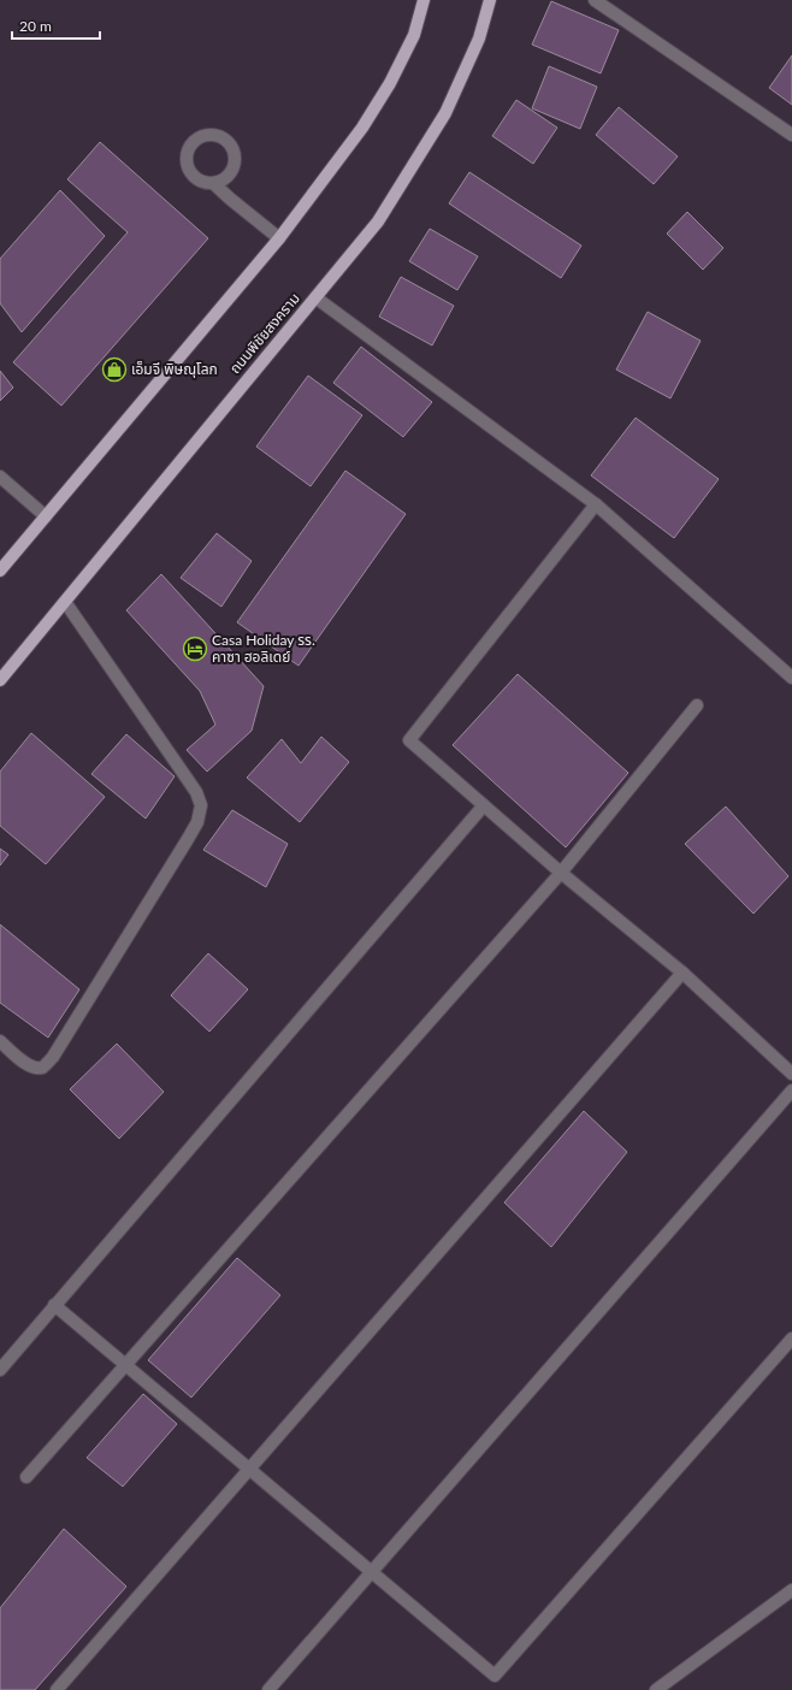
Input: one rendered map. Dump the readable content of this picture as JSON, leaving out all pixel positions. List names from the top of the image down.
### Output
{
  "streets": {
    "main road": ["ถนนพิชัยสงคราม"]
  },
  "places": {
    "shop": ["เอ็มจี พิษณุโลก"],
    "hotel": ["Casa Holiday รร. คาซา ฮอลิเดย์"]
  },
  "scale_bar": "20 m"
}
